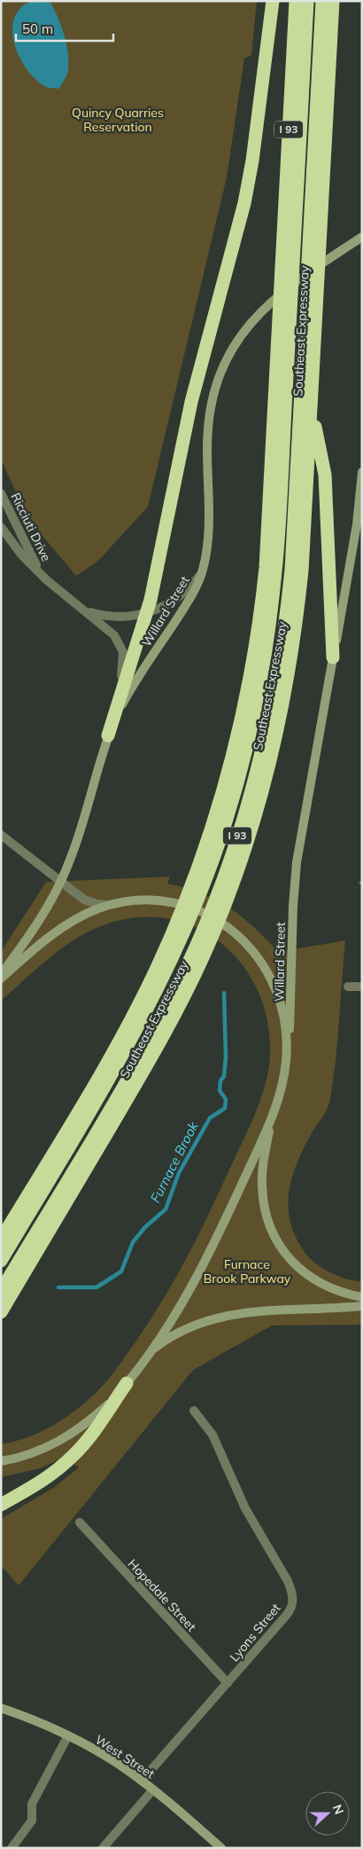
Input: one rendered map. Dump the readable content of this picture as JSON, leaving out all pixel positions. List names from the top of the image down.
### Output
{
  "streets": {
    "highway": ["I 93", "Southeast Expressway"],
    "main road": ["Willard Street", "West Street"],
    "street": ["Ricciuti Drive", "Hopedale Street", "Lyons Street"]
  },
  "crossings": [
    ["I 93", "Southeast Expressway"],
    ["Ricciuti Drive", "Willard Street"],
    ["Hopedale Street", "Lyons Street"],
    ["Lyons Street", "West Street"]
  ],
  "water": ["Furnace Brook"],
  "parks": ["Quincy Quarries Reservation", "Furnace Brook Parkway"],
  "scale_bar": "50 m",
  "north": "right"
}
